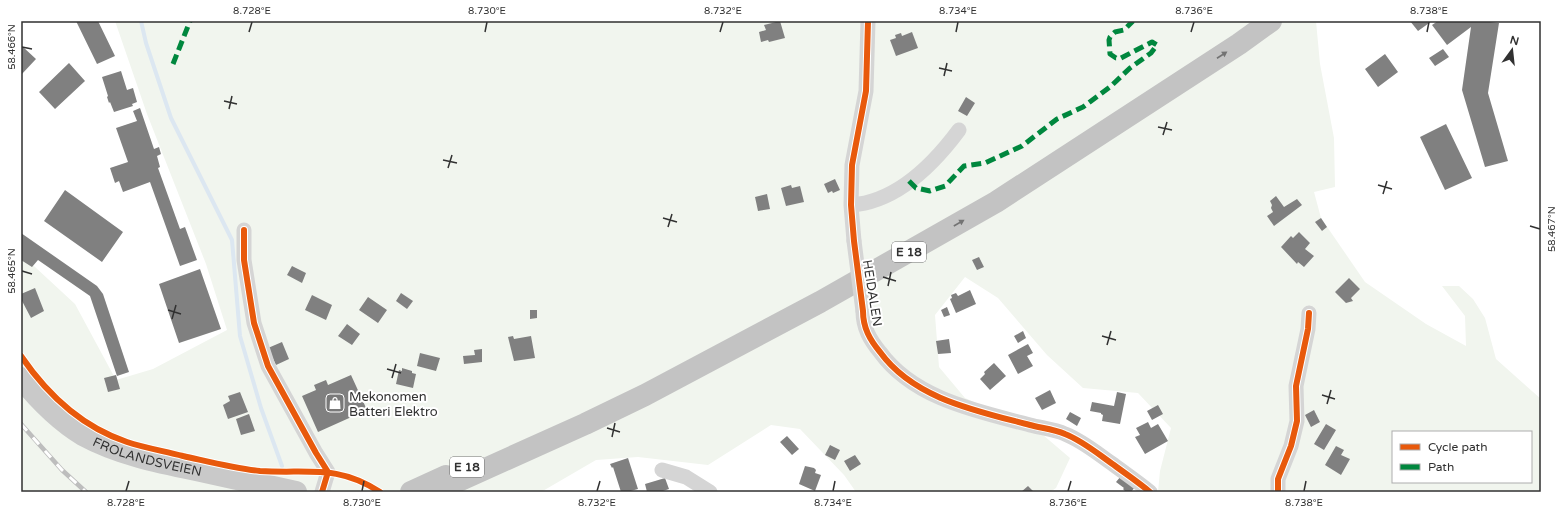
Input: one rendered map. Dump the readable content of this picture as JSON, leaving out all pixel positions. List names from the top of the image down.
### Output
{
  "streets": {
    "highway": ["E 18"],
    "main road": ["FROLANDSVEIEN"],
    "street": ["HEIDALEN"]
  },
  "places": {
    "shop": ["Mekonomen Batteri Elektro"]
  },
  "legend": ["Cycle path", "Path"],
  "north": "top",
  "coordinates": [
    "8.728°E",
    "8.730°E",
    "8.732°E",
    "8.734°E",
    "8.736°E",
    "8.738°E",
    "58.466°N",
    "58.467°N",
    "58.465°N"
  ]
}
